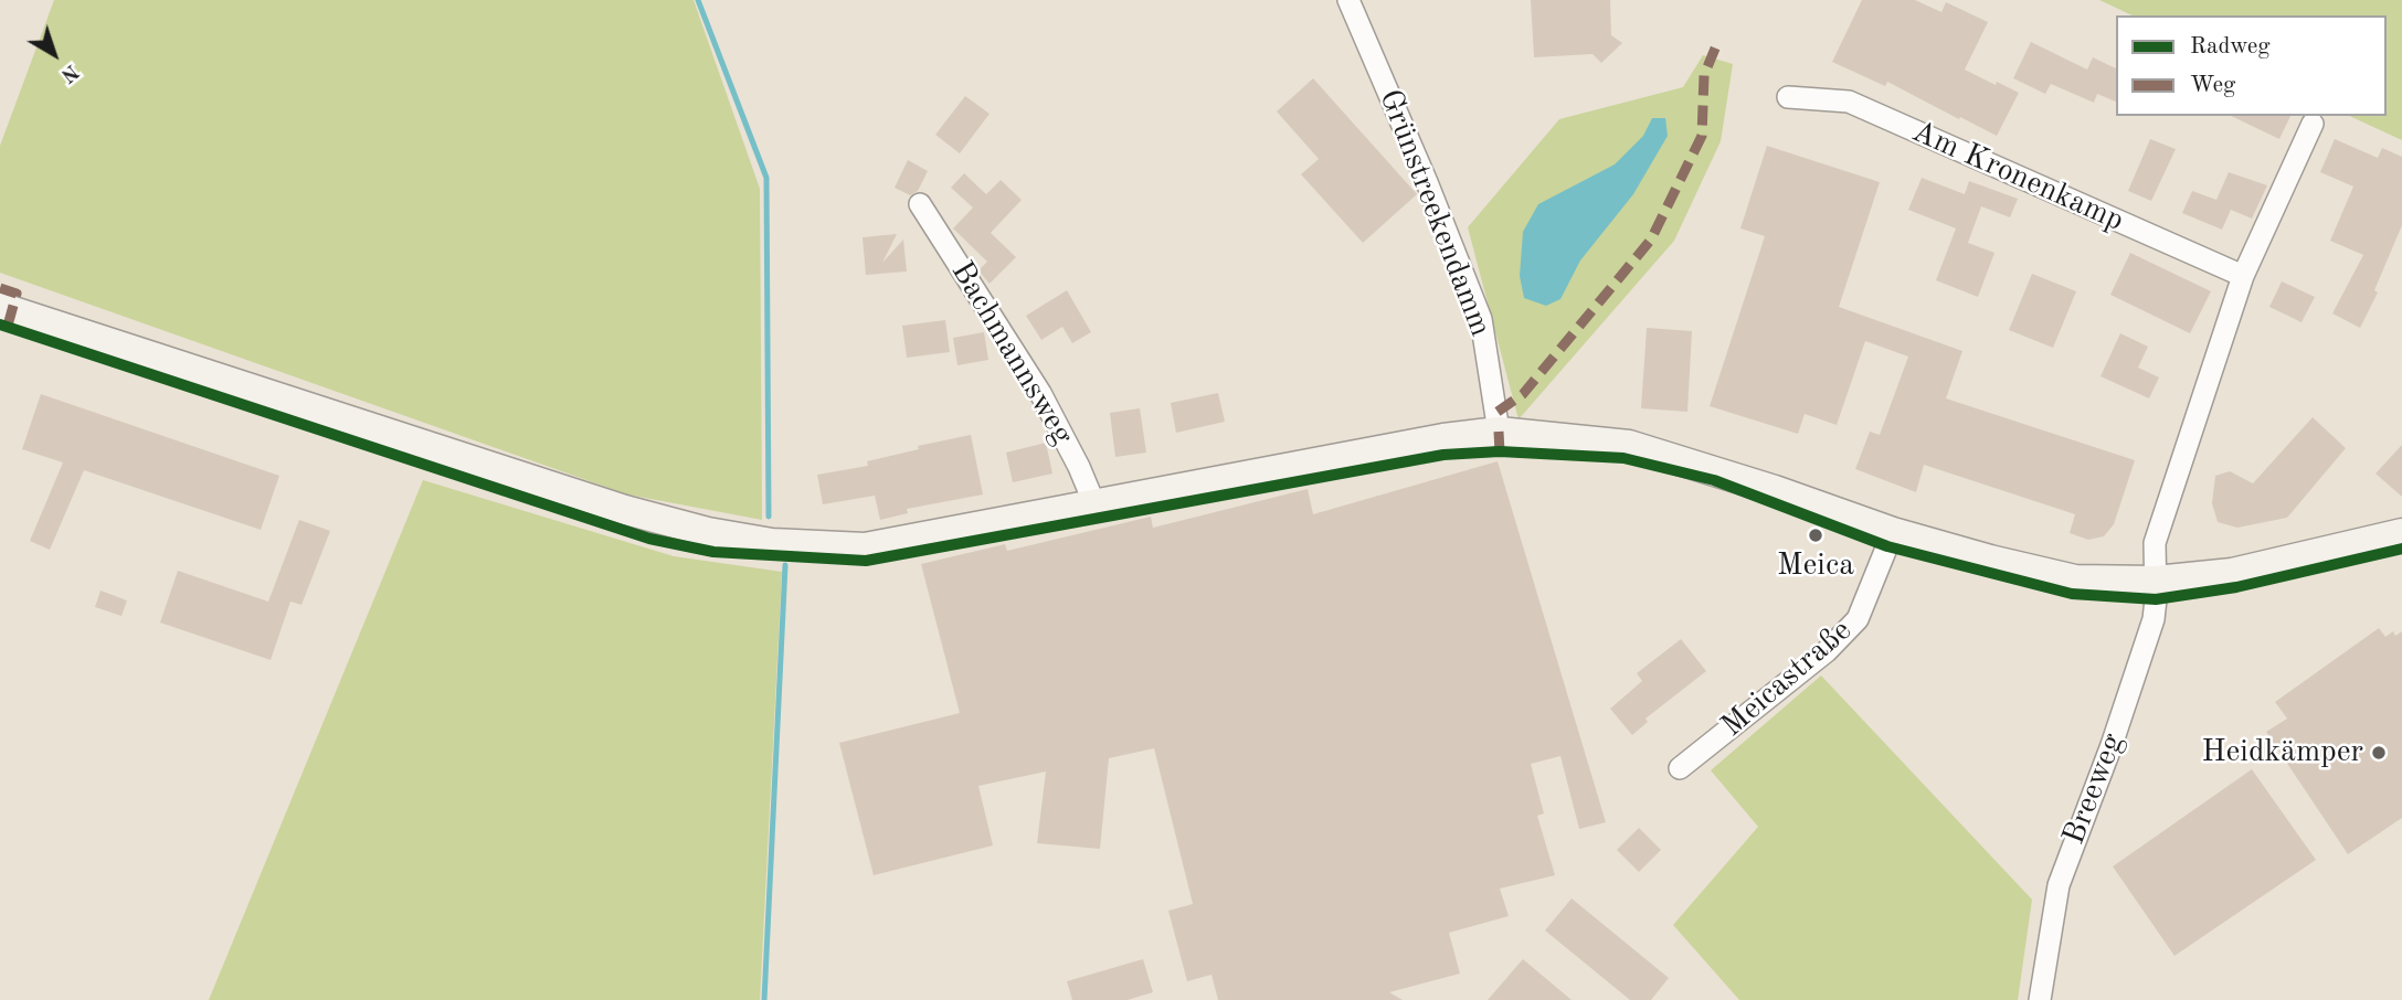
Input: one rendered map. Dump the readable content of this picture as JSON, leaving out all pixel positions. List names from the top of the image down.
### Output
{
  "streets": {
    "street": [
      "Am Kronenkamp",
      "Grünstreekendamm",
      "Bachmannsweg",
      "Meicastraße",
      "Breeweg"
    ]
  },
  "places": ["Meica", "Heidkämper"],
  "legend": ["Radweg", "Weg"],
  "north": "bottom right"
}
